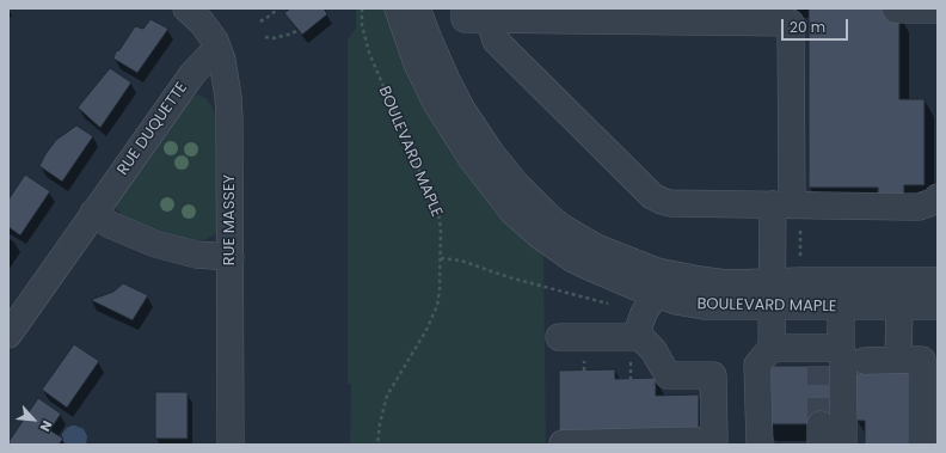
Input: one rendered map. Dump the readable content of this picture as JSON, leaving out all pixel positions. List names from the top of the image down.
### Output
{
  "streets": {
    "street": ["RUE DUQUETTE", "BOULEVARD MAPLE", "RUE MASSEY"]
  },
  "crossings": [
    ["RUE DUQUETTE", "RUE MASSEY"]
  ],
  "scale_bar": "20 m",
  "north": "bottom right"
}
